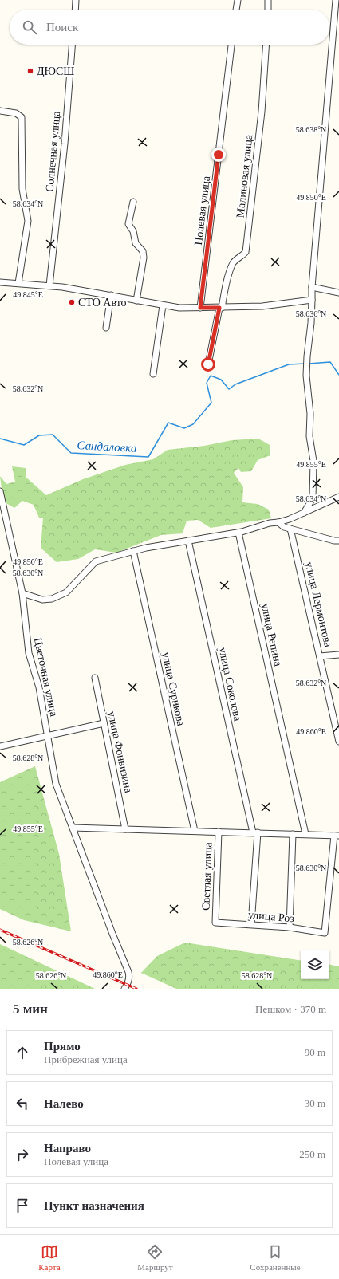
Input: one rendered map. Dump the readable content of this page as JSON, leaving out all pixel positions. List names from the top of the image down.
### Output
{
  "streets": {
    "street": [
      "Солнечная улица",
      "Малиновая улица",
      "Полевая улица",
      "улица Лермонтова",
      "улица Репина",
      "Цветочная улица",
      "улица Соколова",
      "улица Сурикова",
      "улица Фонвизина",
      "Светлая улица",
      "улица Роз"
    ]
  },
  "crossings": [
    ["улица Соколова", "улица Роз"],
    ["Светлая улица", "улица Роз"]
  ],
  "water": ["Сандаловка"],
  "places": ["ДЮСШ", "СТО Авто"],
  "page": {
    "search": "Поиск",
    "heading": ["5 мин", "Пешком · 370 m"],
    "list": [
      ["Прямо", "Прибрежная улица", "90 m"],
      ["Налево", "30 m"],
      ["Направо", "Полевая улица", "250 m"],
      "Пункт назначения"
    ],
    "nav": ["Карта", "Маршрут", "Сохранённые"]
  },
  "coordinates": [
    "58.638°N",
    "49.850°E",
    "58.634°N",
    "49.845°E",
    "58.636°N",
    "58.632°N",
    "49.855°E",
    "58.630°N",
    "49.860°E",
    "58.628°N",
    "58.626°N"
  ]
}
